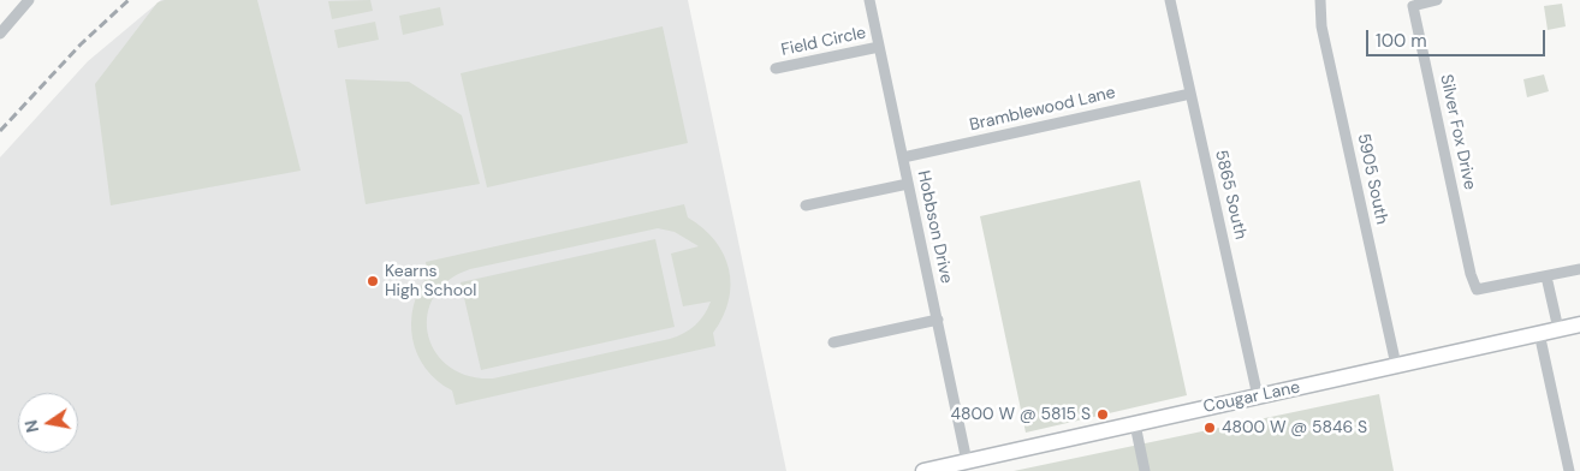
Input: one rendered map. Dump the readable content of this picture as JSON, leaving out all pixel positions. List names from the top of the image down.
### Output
{
  "streets": {
    "main road": ["Cougar Lane"],
    "street": [
      "Field Circle",
      "Bramblewood Lane",
      "Silver Fox Drive",
      "5905 South",
      "5865 South",
      "Hobbson Drive"
    ]
  },
  "crossings": [
    ["Field Circle", "Hobbson Drive"],
    ["Bramblewood Lane", "5865 South"],
    ["Bramblewood Lane", "Hobbson Drive"],
    ["5905 South", "Cougar Lane"],
    ["5865 South", "Cougar Lane"],
    ["Hobbson Drive", "Cougar Lane"]
  ],
  "places": ["Kearns High School", "4800 W @ 5815 S", "4800 W @ 5846 S"],
  "scale_bar": "100 m",
  "north": "left"
}
